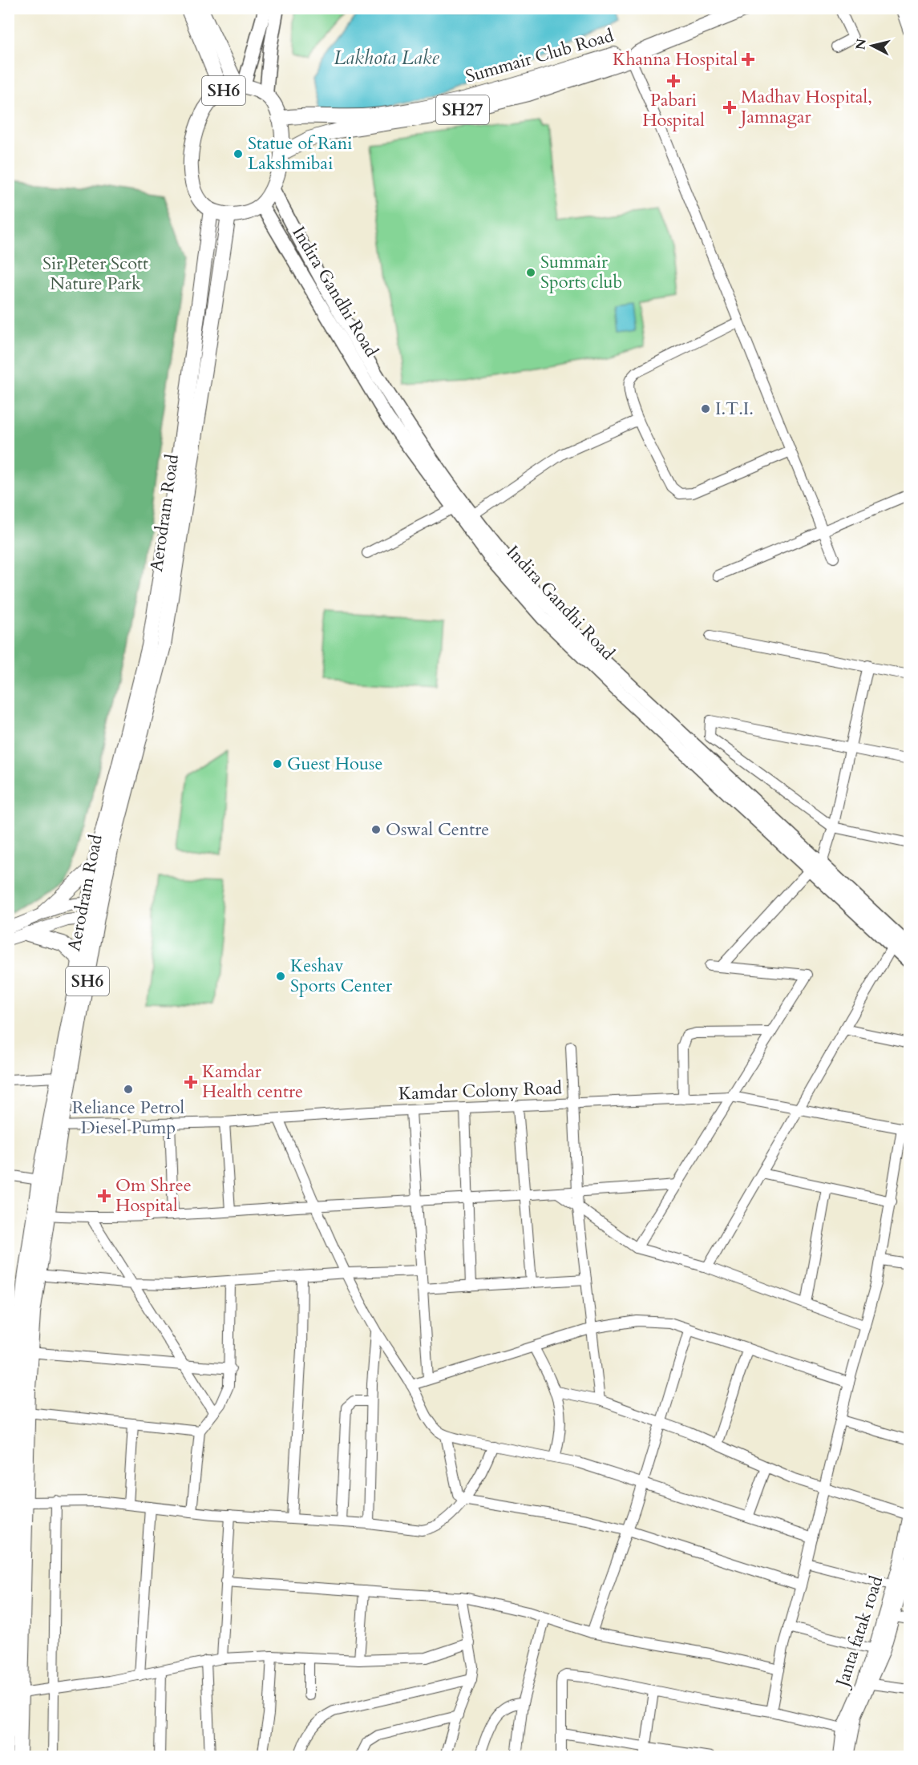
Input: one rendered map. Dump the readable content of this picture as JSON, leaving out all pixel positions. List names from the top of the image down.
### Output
{
  "streets": {
    "main road": [
      "Summair Club Road",
      "SH6",
      "SH27",
      "Indira Gandhi Road",
      "Aerodram Road"
    ],
    "street": ["Kamdar Colony Road", "Janta fatak road"]
  },
  "crossings": [
    ["Summair Club Road", "SH6"],
    ["Summair Club Road", "Indira Gandhi Road"],
    ["Summair Club Road", "Aerodram Road"],
    ["SH6", "Indira Gandhi Road"],
    ["SH6", "Aerodram Road"],
    ["Indira Gandhi Road", "Aerodram Road"],
    ["Aerodram Road", "Kamdar Colony Road"]
  ],
  "water": ["Lakhota Lake"],
  "parks": ["Sir Peter Scott Nature Park"],
  "places": {
    "health": [
      "Khanna Hospital",
      "Pabari Hospital",
      "Madhav Hospital, Jamnagar",
      "Kamdar Health centre",
      "Om Shree Hospital"
    ],
    "other": [
      "Statue of Rani Lakshmibai",
      "Summair Sports club",
      "I.T.I.",
      "Guest House",
      "Oswal Centre",
      "Keshav Sports Center",
      "Reliance Petrol Diesel Pump"
    ]
  },
  "north": "left"
}
